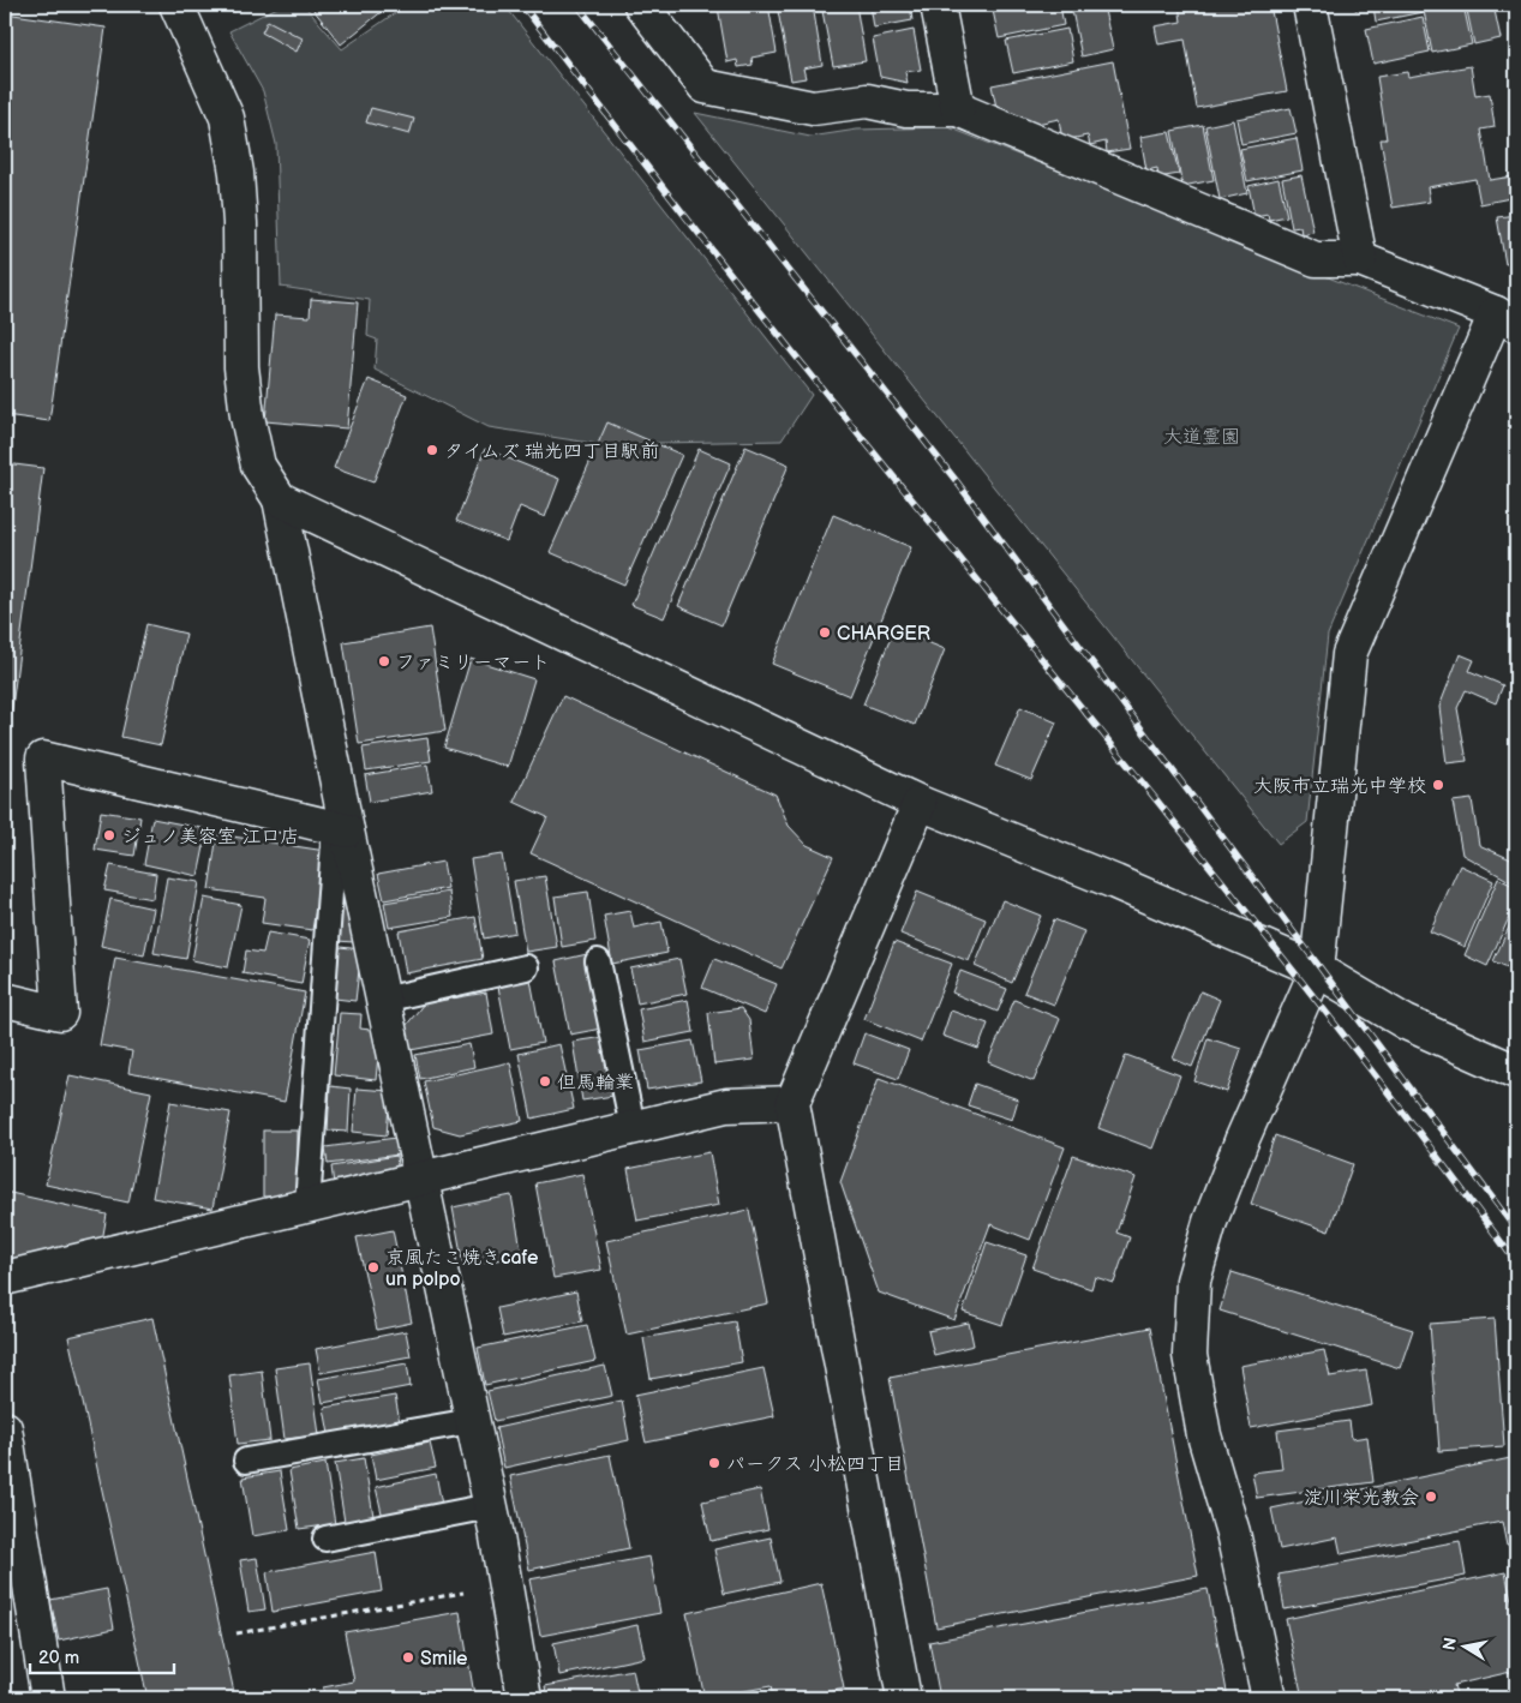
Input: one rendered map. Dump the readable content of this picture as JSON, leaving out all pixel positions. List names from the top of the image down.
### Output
{
  "parks": ["大道霊園"],
  "places": [
    "タイムズ 瑞光四丁目駅前",
    "CHARGER",
    "ファミリーマート",
    "大阪市立瑞光中学校",
    "ジュノ美容室 江口店",
    "但馬輪業",
    "京風たこ焼きcafe un polpo",
    "パークス 小松四丁目",
    "淀川栄光教会",
    "Smile"
  ],
  "scale_bar": "20 m",
  "north": "left"
}
